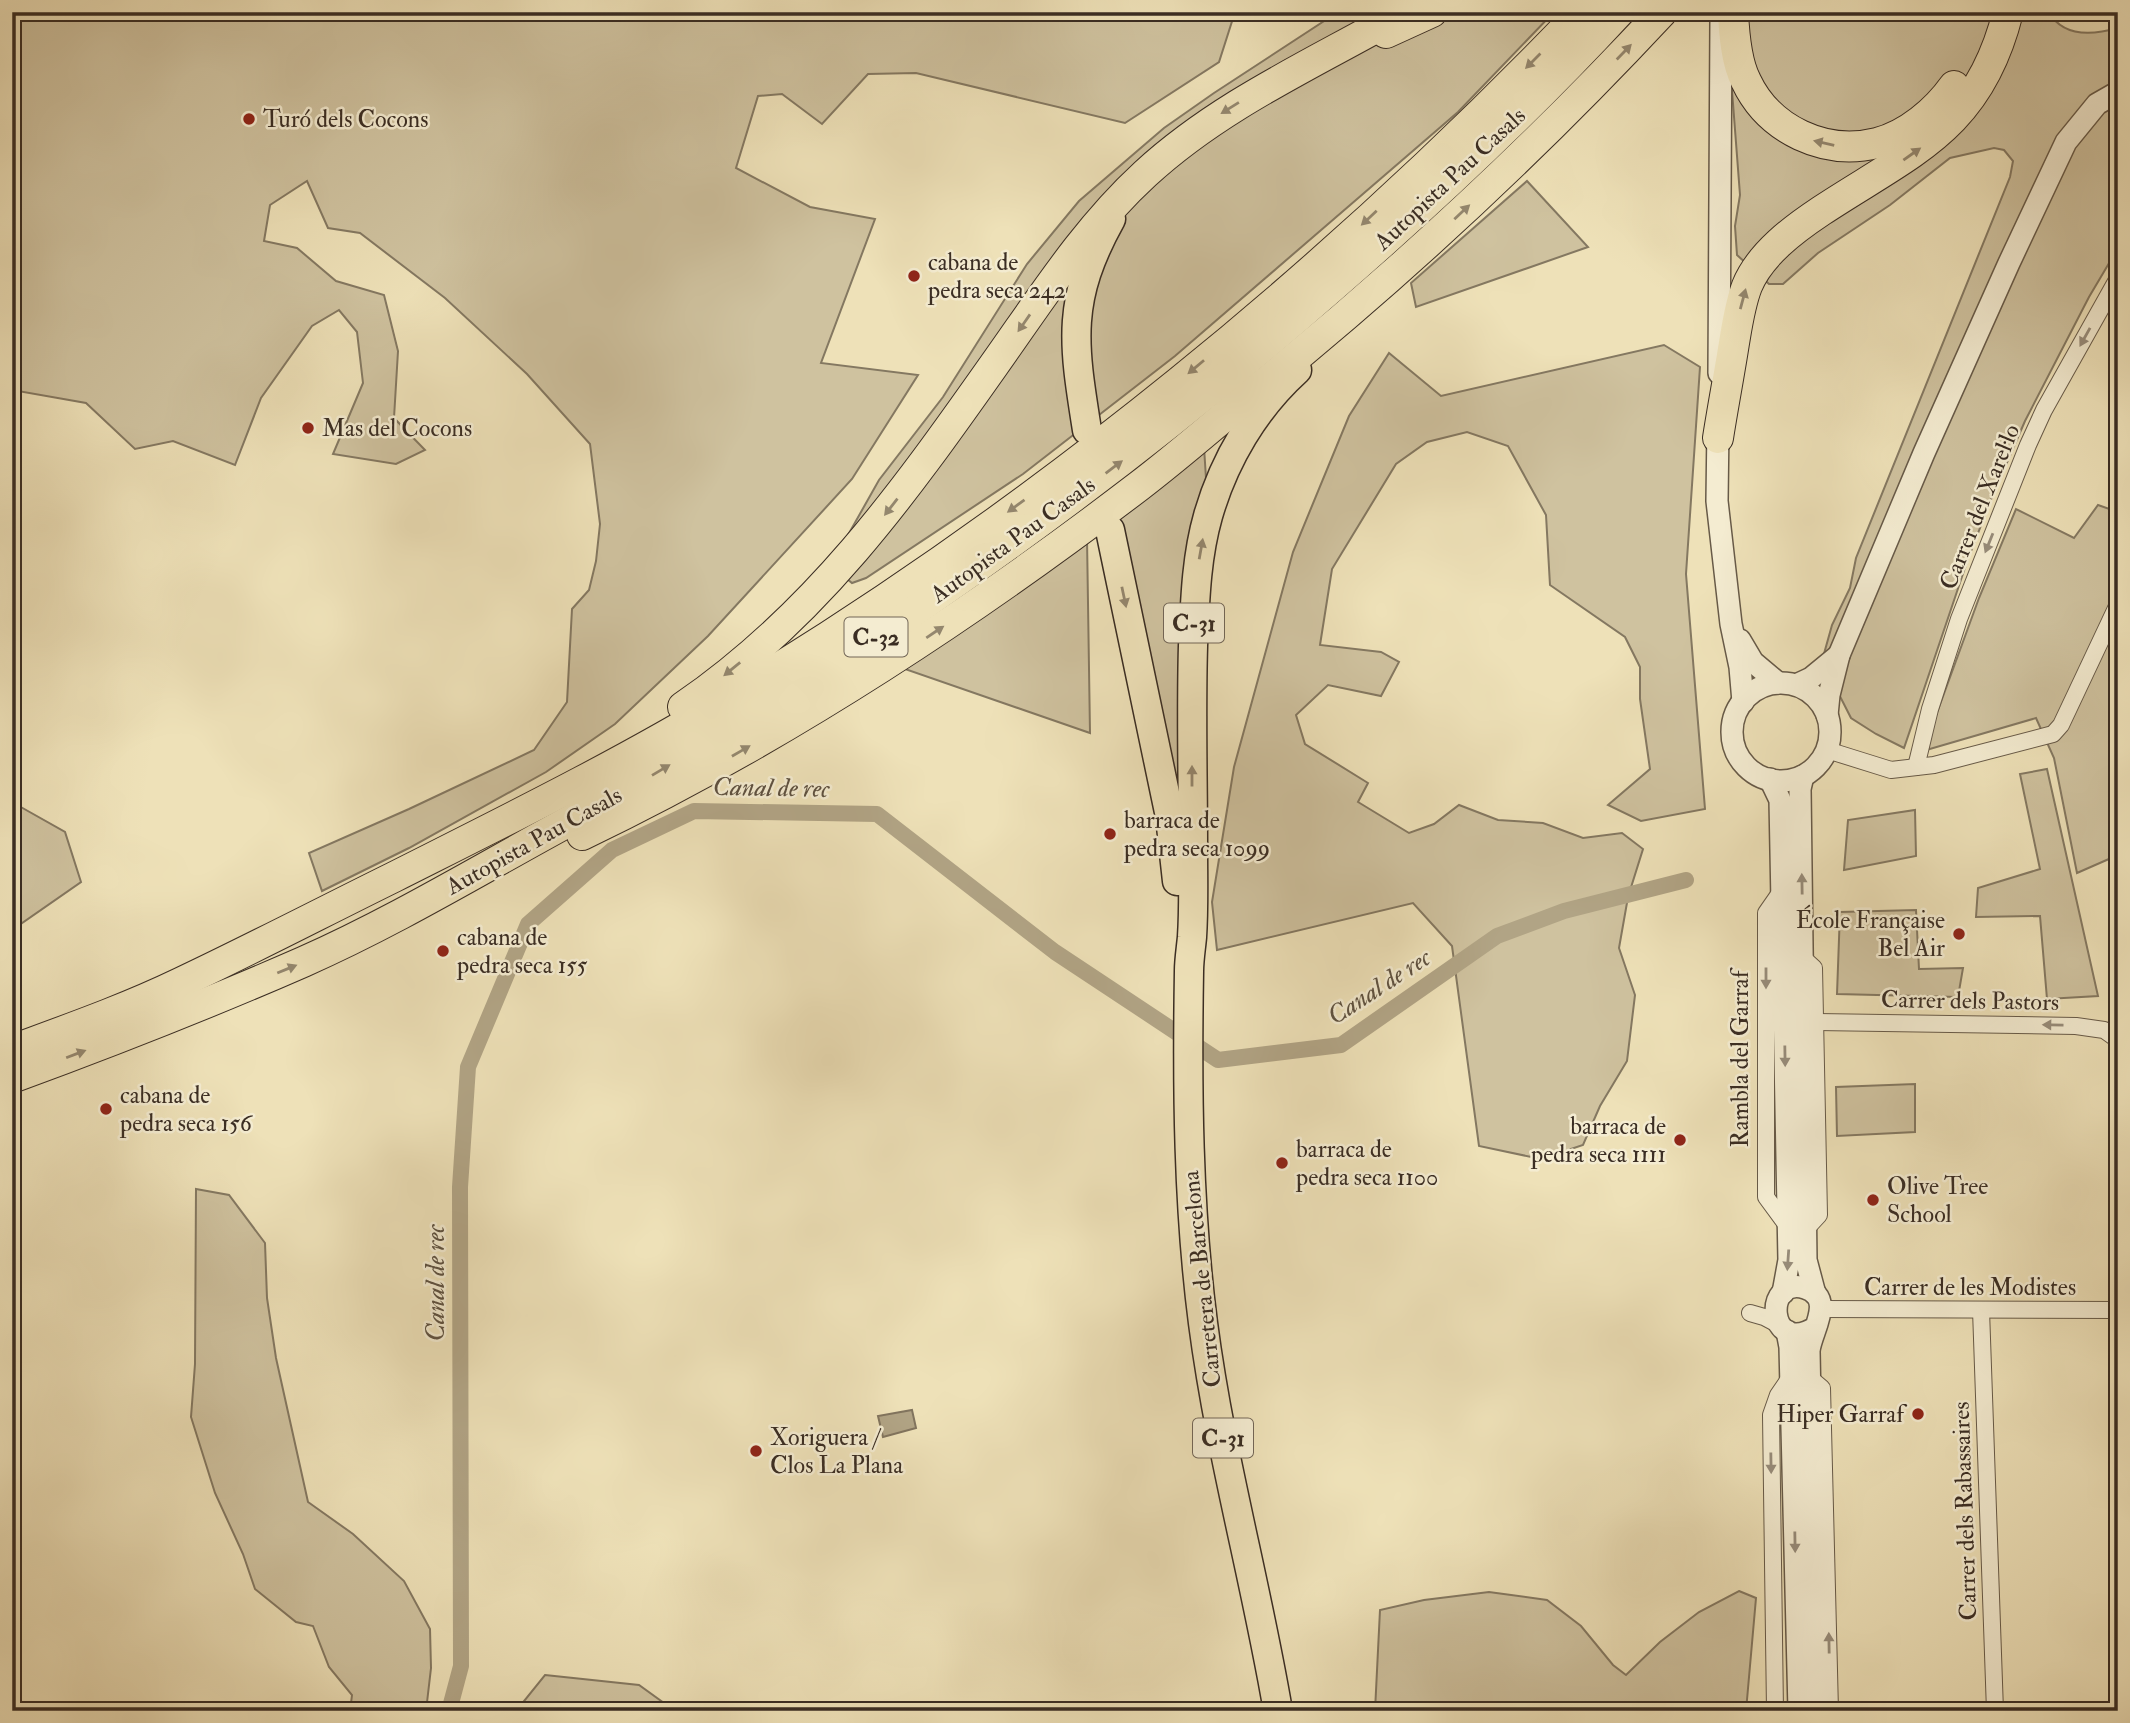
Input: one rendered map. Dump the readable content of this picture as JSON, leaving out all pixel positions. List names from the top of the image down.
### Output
{
  "streets": {
    "highway": [
      "Autopista Pau Casals",
      "C-31",
      "C-32",
      "Carretera de Barcelona"
    ],
    "street": [
      "Carrer del Xarel·lo",
      "Carrer dels Pastors",
      "Rambla del Garraf",
      "Carrer de les Modistes",
      "Carrer dels Rabassaires"
    ]
  },
  "crossings": [
    ["C-31", "Carretera de Barcelona"],
    ["Carrer dels Pastors", "Rambla del Garraf"],
    ["Rambla del Garraf", "Carrer de les Modistes"],
    ["Carrer de les Modistes", "Carrer dels Rabassaires"]
  ],
  "one_way": ["Carrer dels Pastors"],
  "water": ["Canal de rec"],
  "places": [
    "Turó dels Cocons",
    "cabana de pedra seca 242",
    "Mas del Cocons",
    "barraca de pedra seca 1099",
    "École Française Bel Air",
    "cabana de pedra seca 155",
    "cabana de pedra seca 156",
    "barraca de pedra seca 1111",
    "barraca de pedra seca 1100",
    "Olive Tree School",
    "Hiper Garraf",
    "Xoriguera / Clos La Plana"
  ]
}
